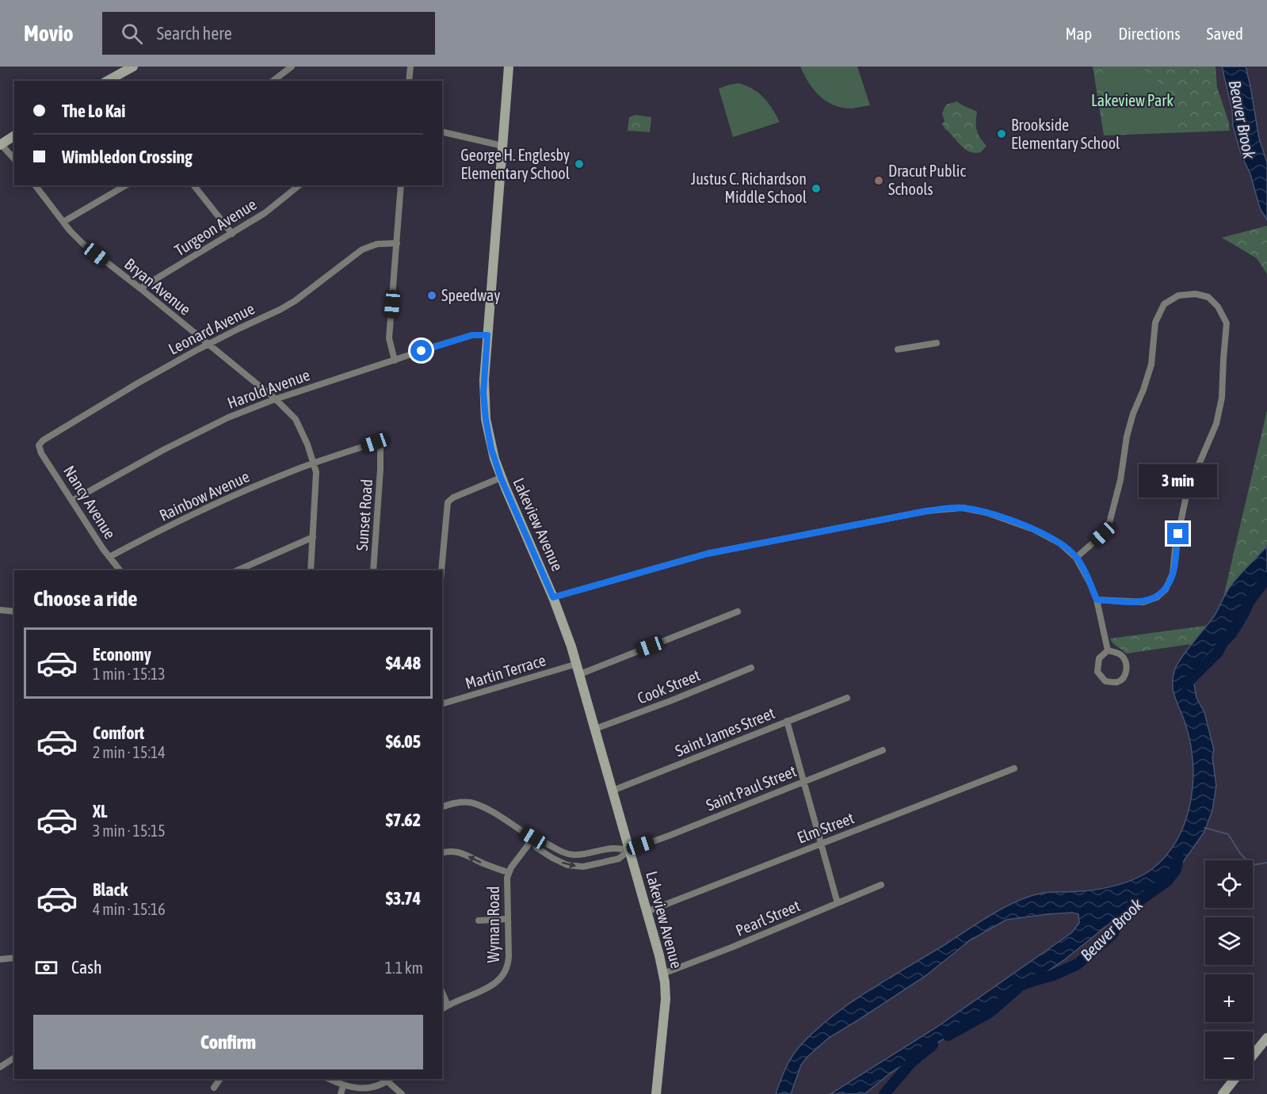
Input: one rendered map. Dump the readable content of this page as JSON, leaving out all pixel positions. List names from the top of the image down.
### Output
{
  "streets": {
    "main road": ["Lakeview Avenue"],
    "street": [
      "Turgeon Avenue",
      "Bryan Avenue",
      "Leonard Avenue",
      "Harold Avenue",
      "Rainbow Avenue",
      "Nancy Avenue",
      "Sunset Road",
      "Martin Terrace",
      "Cook Street",
      "Saint James Street",
      "Saint Paul Street",
      "Elm Street",
      "Pearl Street",
      "Wyman Road"
    ]
  },
  "crossings": [
    ["Turgeon Avenue", "Bryan Avenue"],
    ["Bryan Avenue", "Leonard Avenue"],
    ["Bryan Avenue", "Harold Avenue"],
    ["Bryan Avenue", "Rainbow Avenue"],
    ["Bryan Avenue", "Sunset Road"],
    ["Leonard Avenue", "Nancy Avenue"],
    ["Harold Avenue", "Nancy Avenue"],
    ["Harold Avenue", "Lakeview Avenue"],
    ["Rainbow Avenue", "Nancy Avenue"],
    ["Rainbow Avenue", "Sunset Road"],
    ["Lakeview Avenue", "Martin Terrace"],
    ["Lakeview Avenue", "Cook Street"],
    ["Lakeview Avenue", "Saint James Street"],
    ["Lakeview Avenue", "Saint Paul Street"],
    ["Lakeview Avenue", "Elm Street"],
    ["Lakeview Avenue", "Pearl Street"]
  ],
  "water": ["Beaver Brook"],
  "parks": ["Lakeview Park"],
  "places": [
    "Brookside Elementary School",
    "George H. Englesby Elementary School",
    "Dracut Public Schools",
    "Justus C. Richardson Middle School",
    "Speedway"
  ],
  "page": {
    "header": "Movio",
    "search": "Search here",
    "nav": ["Map", "Directions", "Saved"],
    "banner": ["The Lo Kai", "Wimbledon Crossing"],
    "bubble": "3 min",
    "heading": "Choose a ride",
    "list": [
      {
        "name": "Economy",
        "note": "1 min · 15:13",
        "value": "$4.48"
      },
      {
        "name": "Comfort",
        "note": "2 min · 15:14",
        "value": "$6.05"
      },
      {
        "name": "XL",
        "note": "3 min · 15:15",
        "value": "$7.62"
      },
      {
        "name": "Black",
        "note": "4 min · 15:16",
        "value": "$3.74"
      }
    ],
    "map_buttons": ["+", "−"],
    "pay": ["Cash", "1.1 km"],
    "buttons": "Confirm"
  }
}
